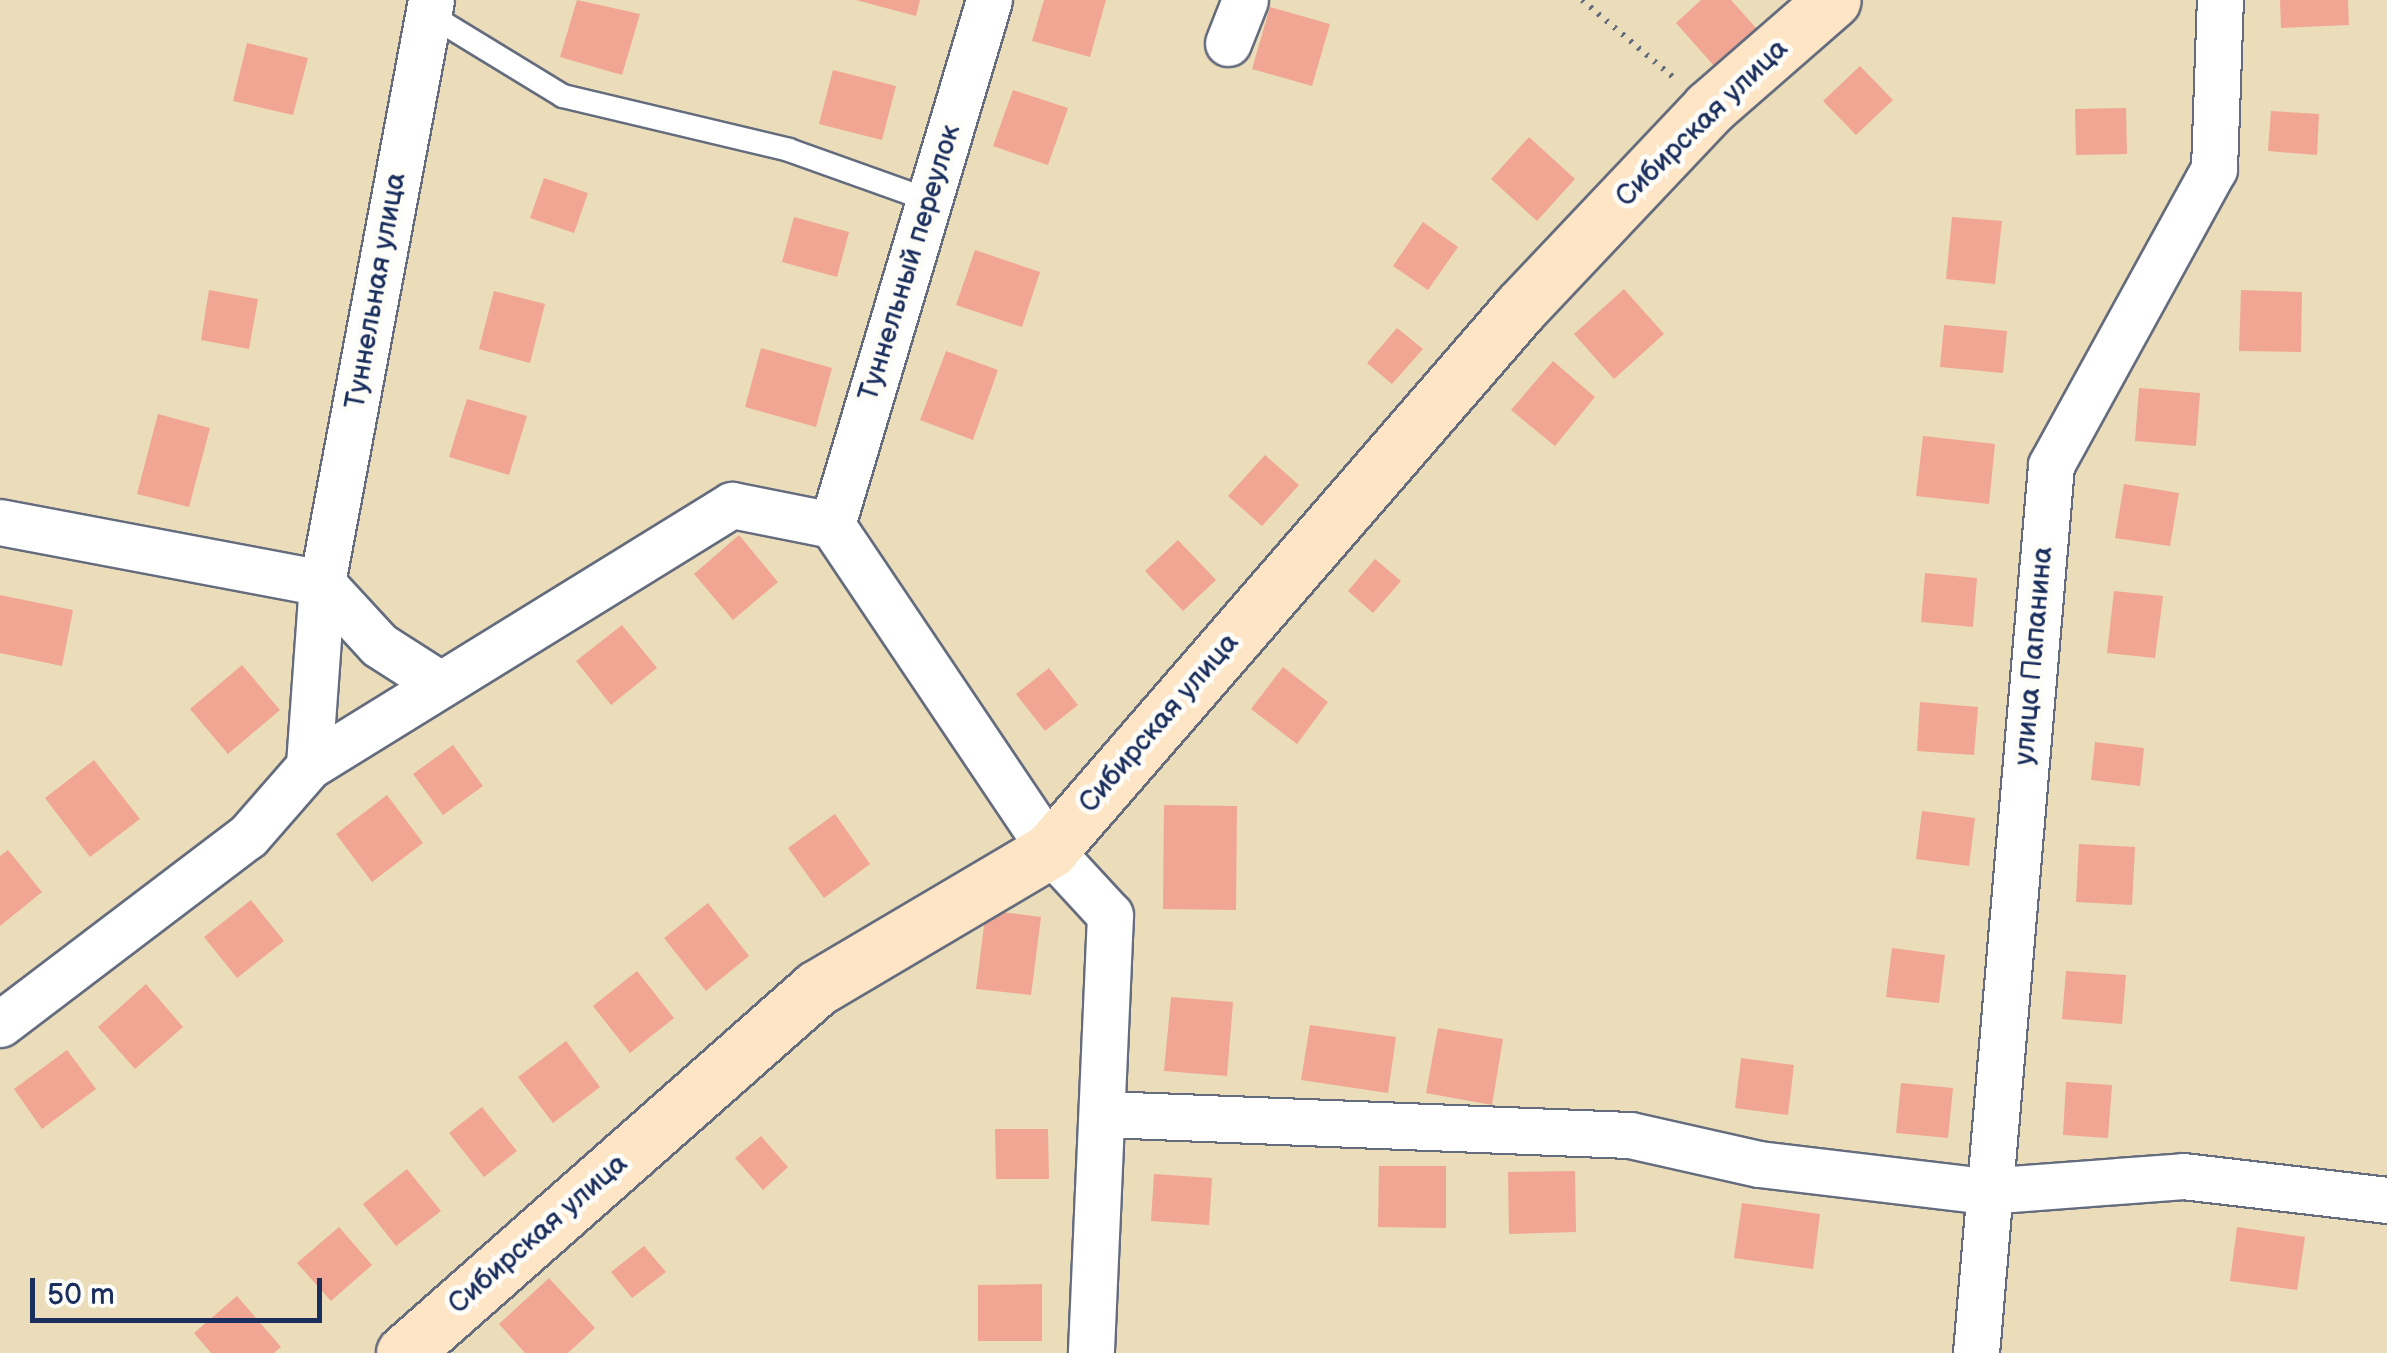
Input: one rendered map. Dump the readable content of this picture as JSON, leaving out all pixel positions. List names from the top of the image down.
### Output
{
  "streets": {
    "street": [
      "Сибирская улица",
      "Туннельный переулок",
      "Туннельная улица",
      "улица Папанина"
    ]
  },
  "scale_bar": "50 m"
}
